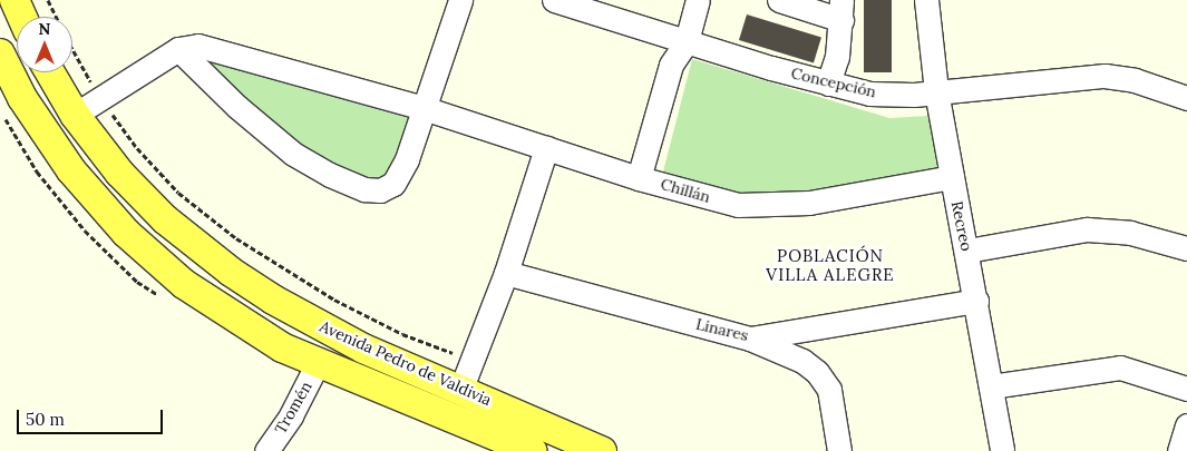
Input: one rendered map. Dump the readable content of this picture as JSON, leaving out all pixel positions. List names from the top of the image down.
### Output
{
  "streets": {
    "main road": ["Avenida Pedro de Valdivia"],
    "street": [
      "Concepción",
      "Chillán",
      "Recreo",
      "Linares",
      "Tromén"
    ]
  },
  "crossings": [
    ["Concepción", "Recreo"],
    ["Chillán", "Recreo"],
    ["Chillán", "Avenida Pedro de Valdivia"],
    ["Recreo", "Linares"],
    ["Avenida Pedro de Valdivia", "Tromén"]
  ],
  "districts": ["POBLACIÓN VILLA ALEGRE"],
  "scale_bar": "50 m",
  "north": "top"
}
